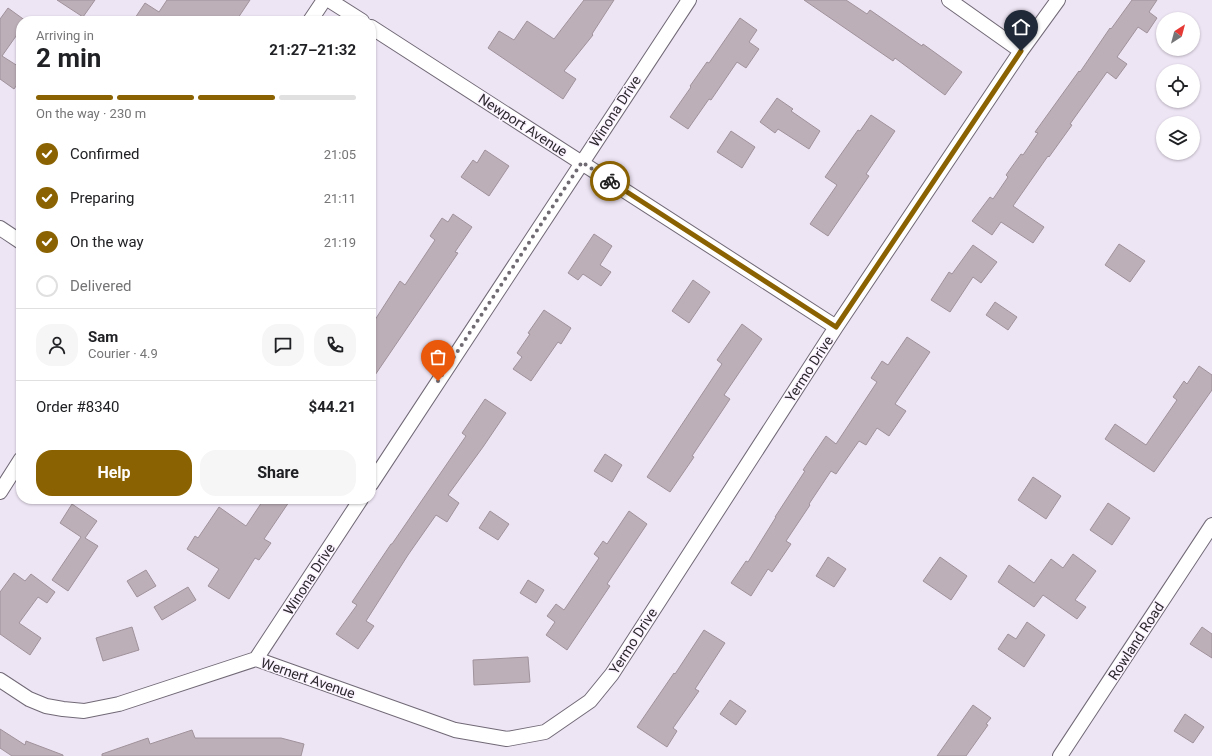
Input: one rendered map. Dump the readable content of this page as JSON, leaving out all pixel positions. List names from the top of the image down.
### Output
{
  "streets": {
    "street": [
      "Winona Drive",
      "Newport Avenue",
      "Yermo Drive",
      "Rowland Road",
      "Wernert Avenue"
    ]
  },
  "crossings": [
    ["Winona Drive", "Newport Avenue"],
    ["Winona Drive", "Wernert Avenue"],
    ["Newport Avenue", "Yermo Drive"],
    ["Yermo Drive", "Wernert Avenue"]
  ],
  "north": "top right",
  "page": {
    "heading": ["2 min", "Arriving in", "21:27–21:32"],
    "panel": [
      "Sam",
      "Courier · 4.9",
      "Order #8340",
      "$44.21"
    ],
    "bar": "On the way · 230 m",
    "list": [
      ["Confirmed", "21:05"],
      ["Preparing", "21:11"],
      ["On the way", "21:19"],
      "Delivered"
    ],
    "buttons": ["Help", "Share"]
  }
}
